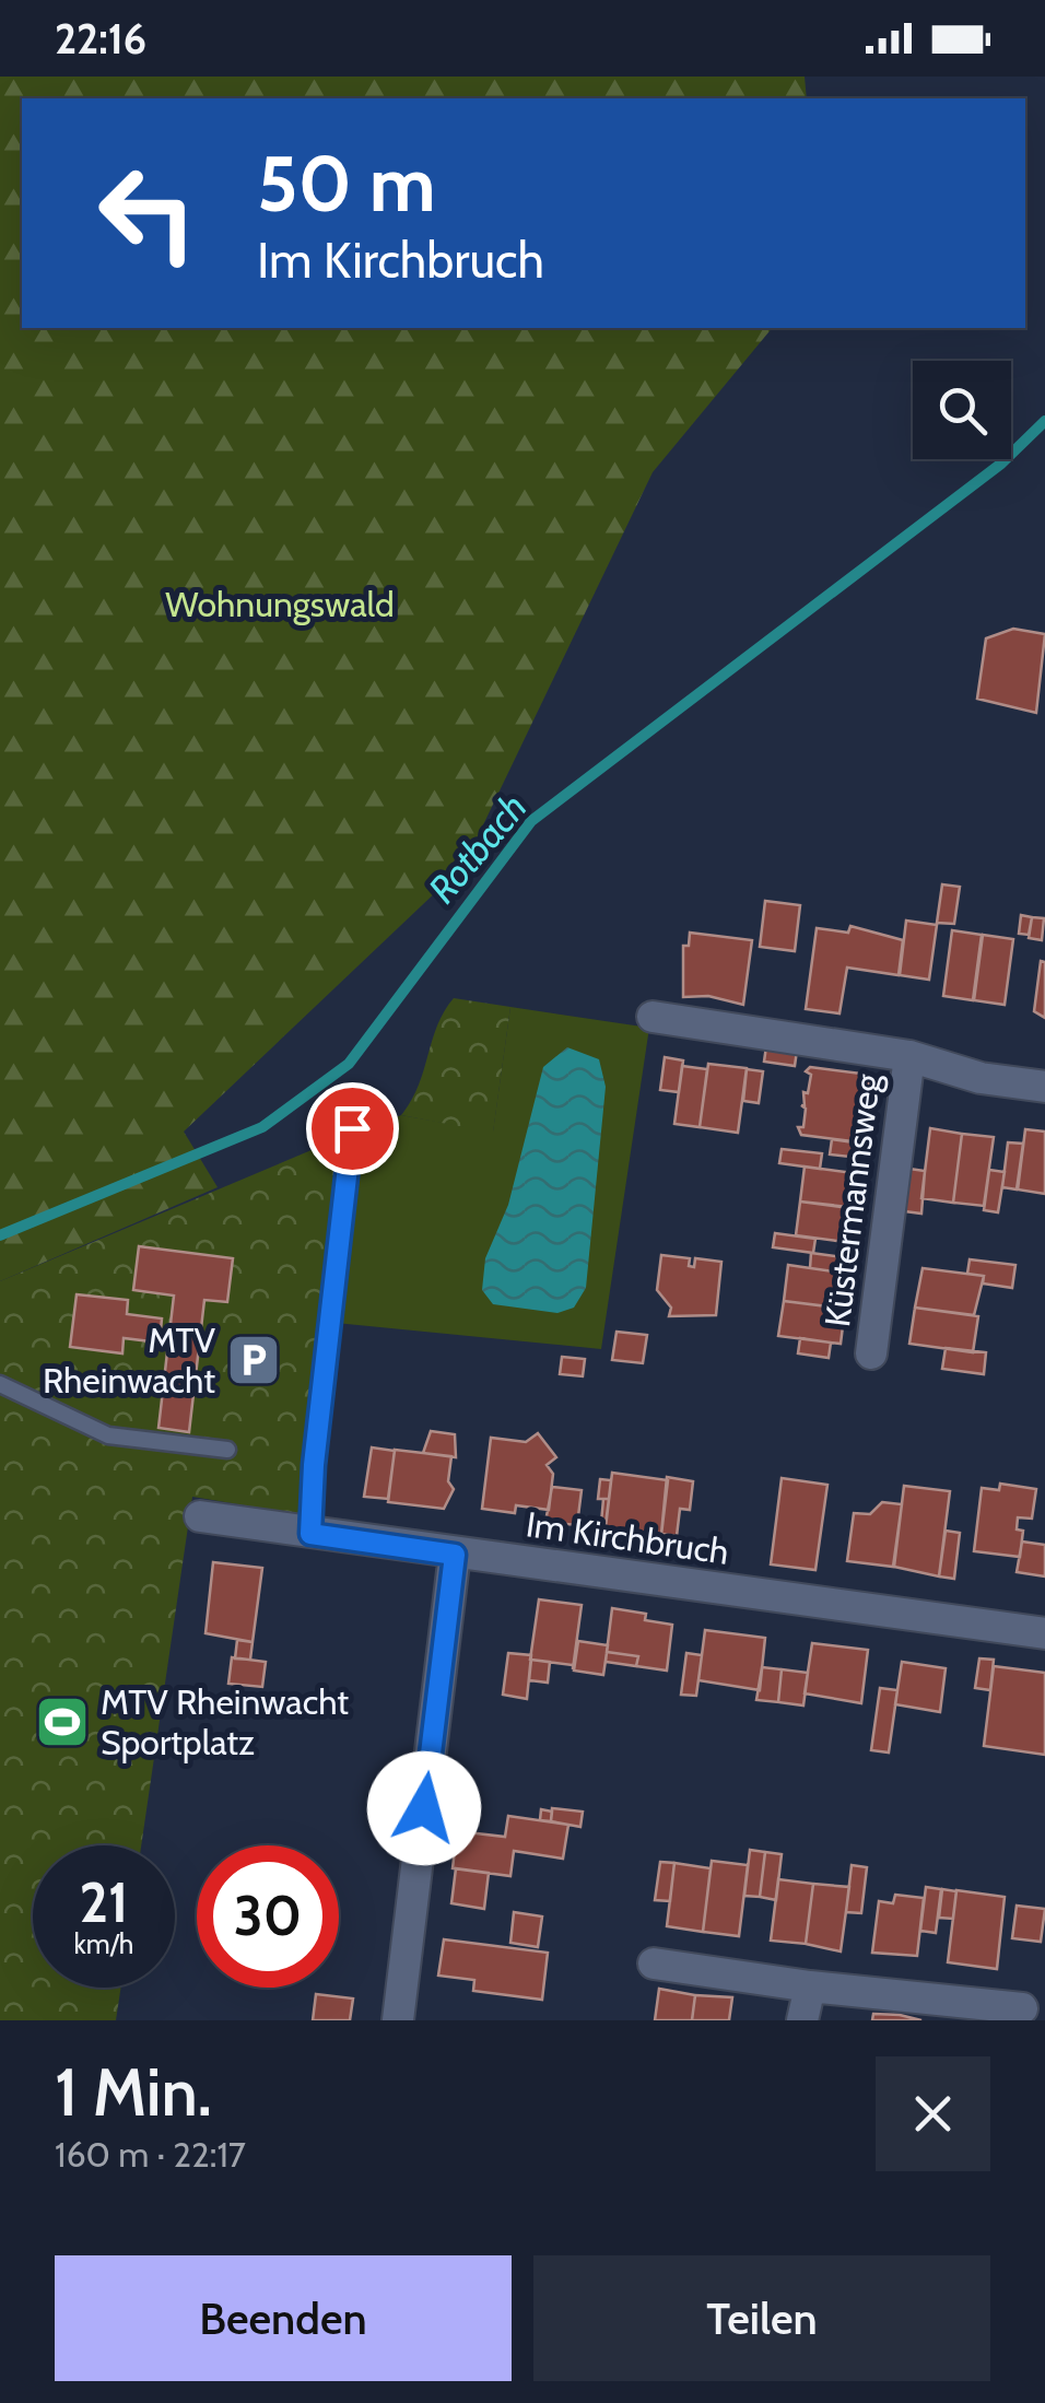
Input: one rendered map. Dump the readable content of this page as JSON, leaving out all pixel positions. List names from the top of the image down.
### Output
{
  "streets": {
    "street": ["Küstermannsweg", "Im Kirchbruch"]
  },
  "water": ["Rotbach"],
  "parks": ["Wohnungswald"],
  "places": {
    "parking": ["MTV Rheinwacht"],
    "sports": ["MTV Rheinwacht Sportplatz"]
  },
  "page": {
    "status": "22:16",
    "turn": ["50 m", "Im Kirchbruch"],
    "speed": "21 km/h",
    "limit": "30",
    "heading": ["1 Min.", "160 m · 22:17"],
    "buttons": ["Beenden", "Teilen"]
  }
}
